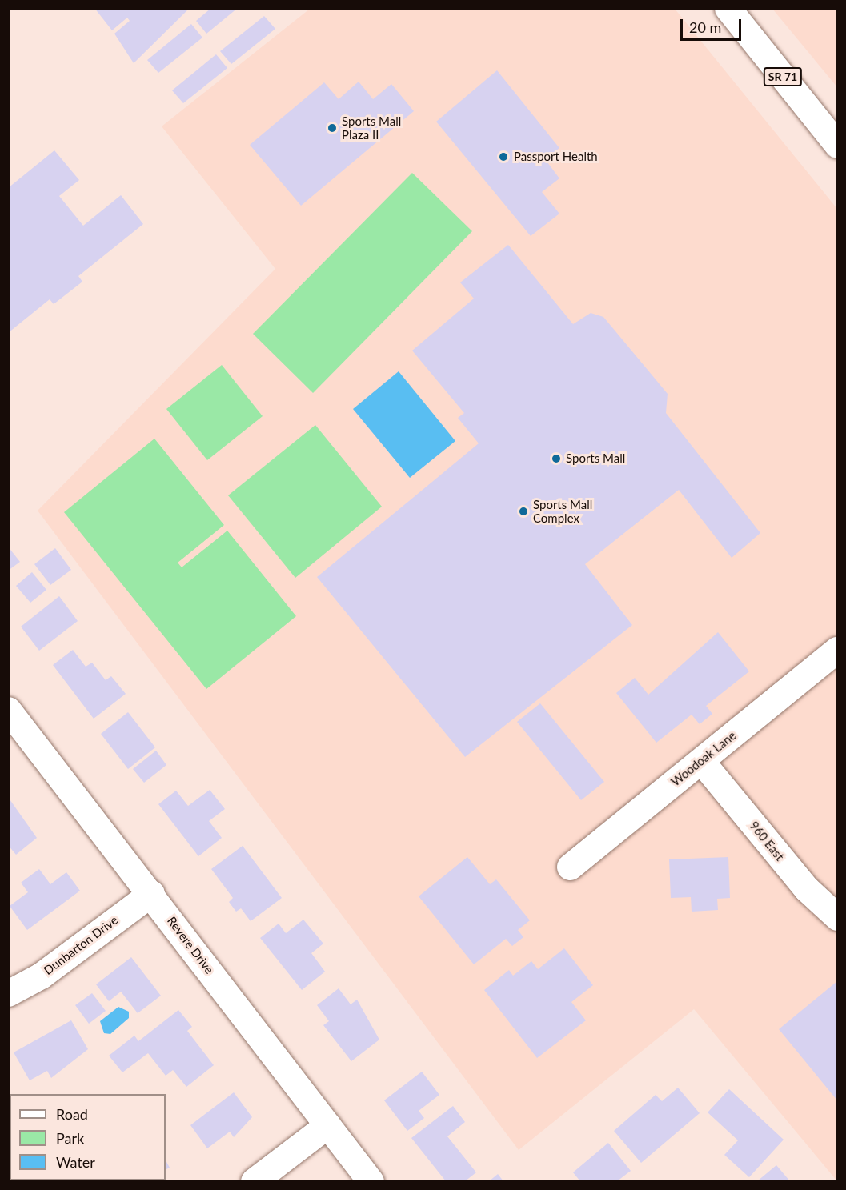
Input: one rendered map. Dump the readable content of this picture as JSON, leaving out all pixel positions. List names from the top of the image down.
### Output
{
  "streets": {
    "street": [
      "SR 71",
      "Woodoak Lane",
      "960 East",
      "Dunbarton Drive",
      "Revere Drive"
    ]
  },
  "crossings": [
    ["Woodoak Lane", "960 East"],
    ["Dunbarton Drive", "Revere Drive"]
  ],
  "places": [
    "Sports Mall Plaza II",
    "Passport Health",
    "Sports Mall",
    "Sports Mall Complex"
  ],
  "legend": ["Road", "Park", "Water"],
  "scale_bar": "20 m"
}
